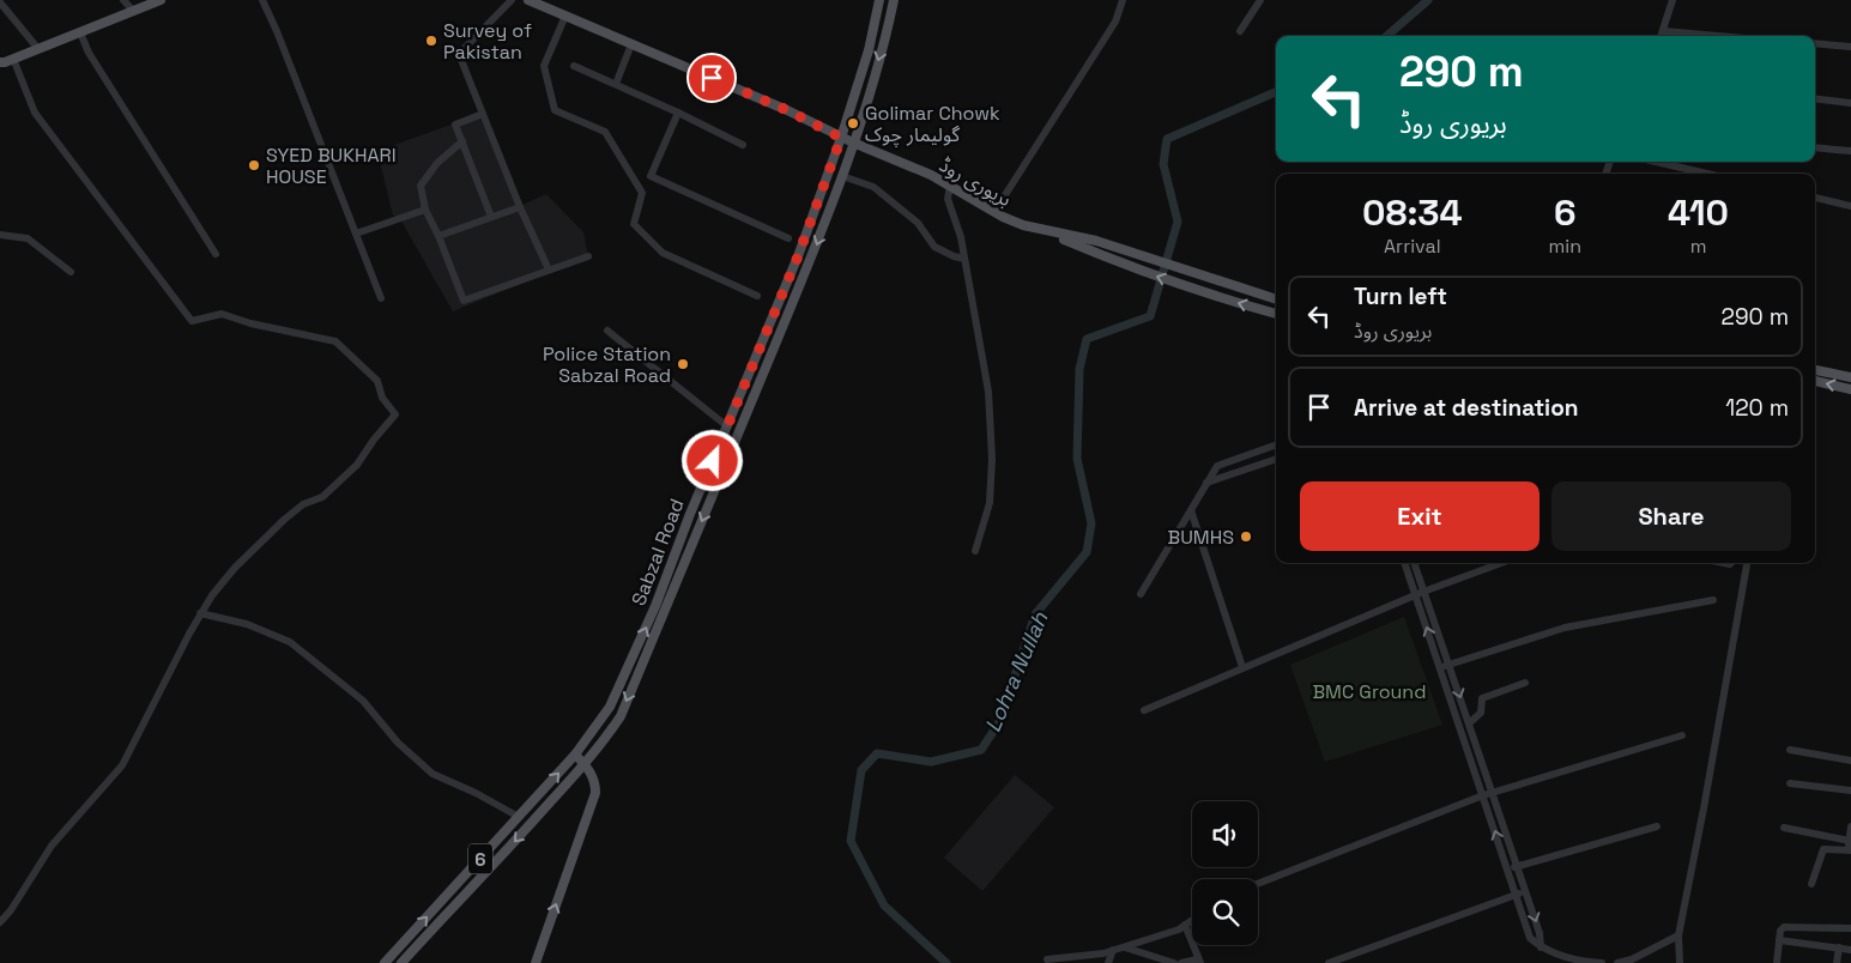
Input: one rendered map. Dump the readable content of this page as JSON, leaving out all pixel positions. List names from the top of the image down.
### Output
{
  "streets": {
    "main road": ["بریوری روڈ", "Sabzal Road", "6"]
  },
  "crossings": [
    ["بریوری روڈ", "Sabzal Road"],
    ["Sabzal Road", "6"]
  ],
  "water": ["Lohra Nullah"],
  "parks": ["BMC Ground"],
  "places": [
    "Survey of Pakistan",
    "Golimar Chowk گولیمار چوک",
    "SYED BUKHARI HOUSE",
    "Police Station Sabzal Road",
    "BUMHS"
  ],
  "page": {
    "turn": ["290 m", "بریوری روڈ"],
    "eta": [
      "08:34",
      "Arrival",
      "6",
      "min",
      "410",
      "m"
    ],
    "list": [
      {
        "name": "Turn left",
        "note": "بریوری روڈ",
        "value": "290 m"
      },
      {
        "name": "Arrive at destination",
        "value": "120 m"
      }
    ],
    "buttons": ["Exit", "Share"]
  }
}
